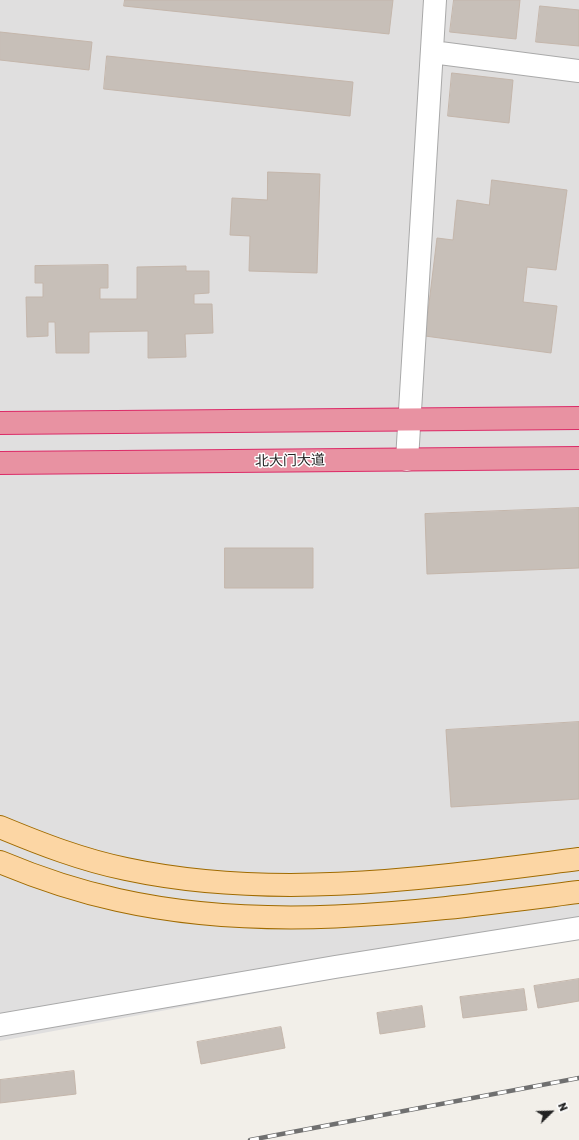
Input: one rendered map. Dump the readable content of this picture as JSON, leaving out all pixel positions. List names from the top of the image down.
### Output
{
  "streets": {
    "highway": ["北大门大道"]
  },
  "north": "top right"
}
